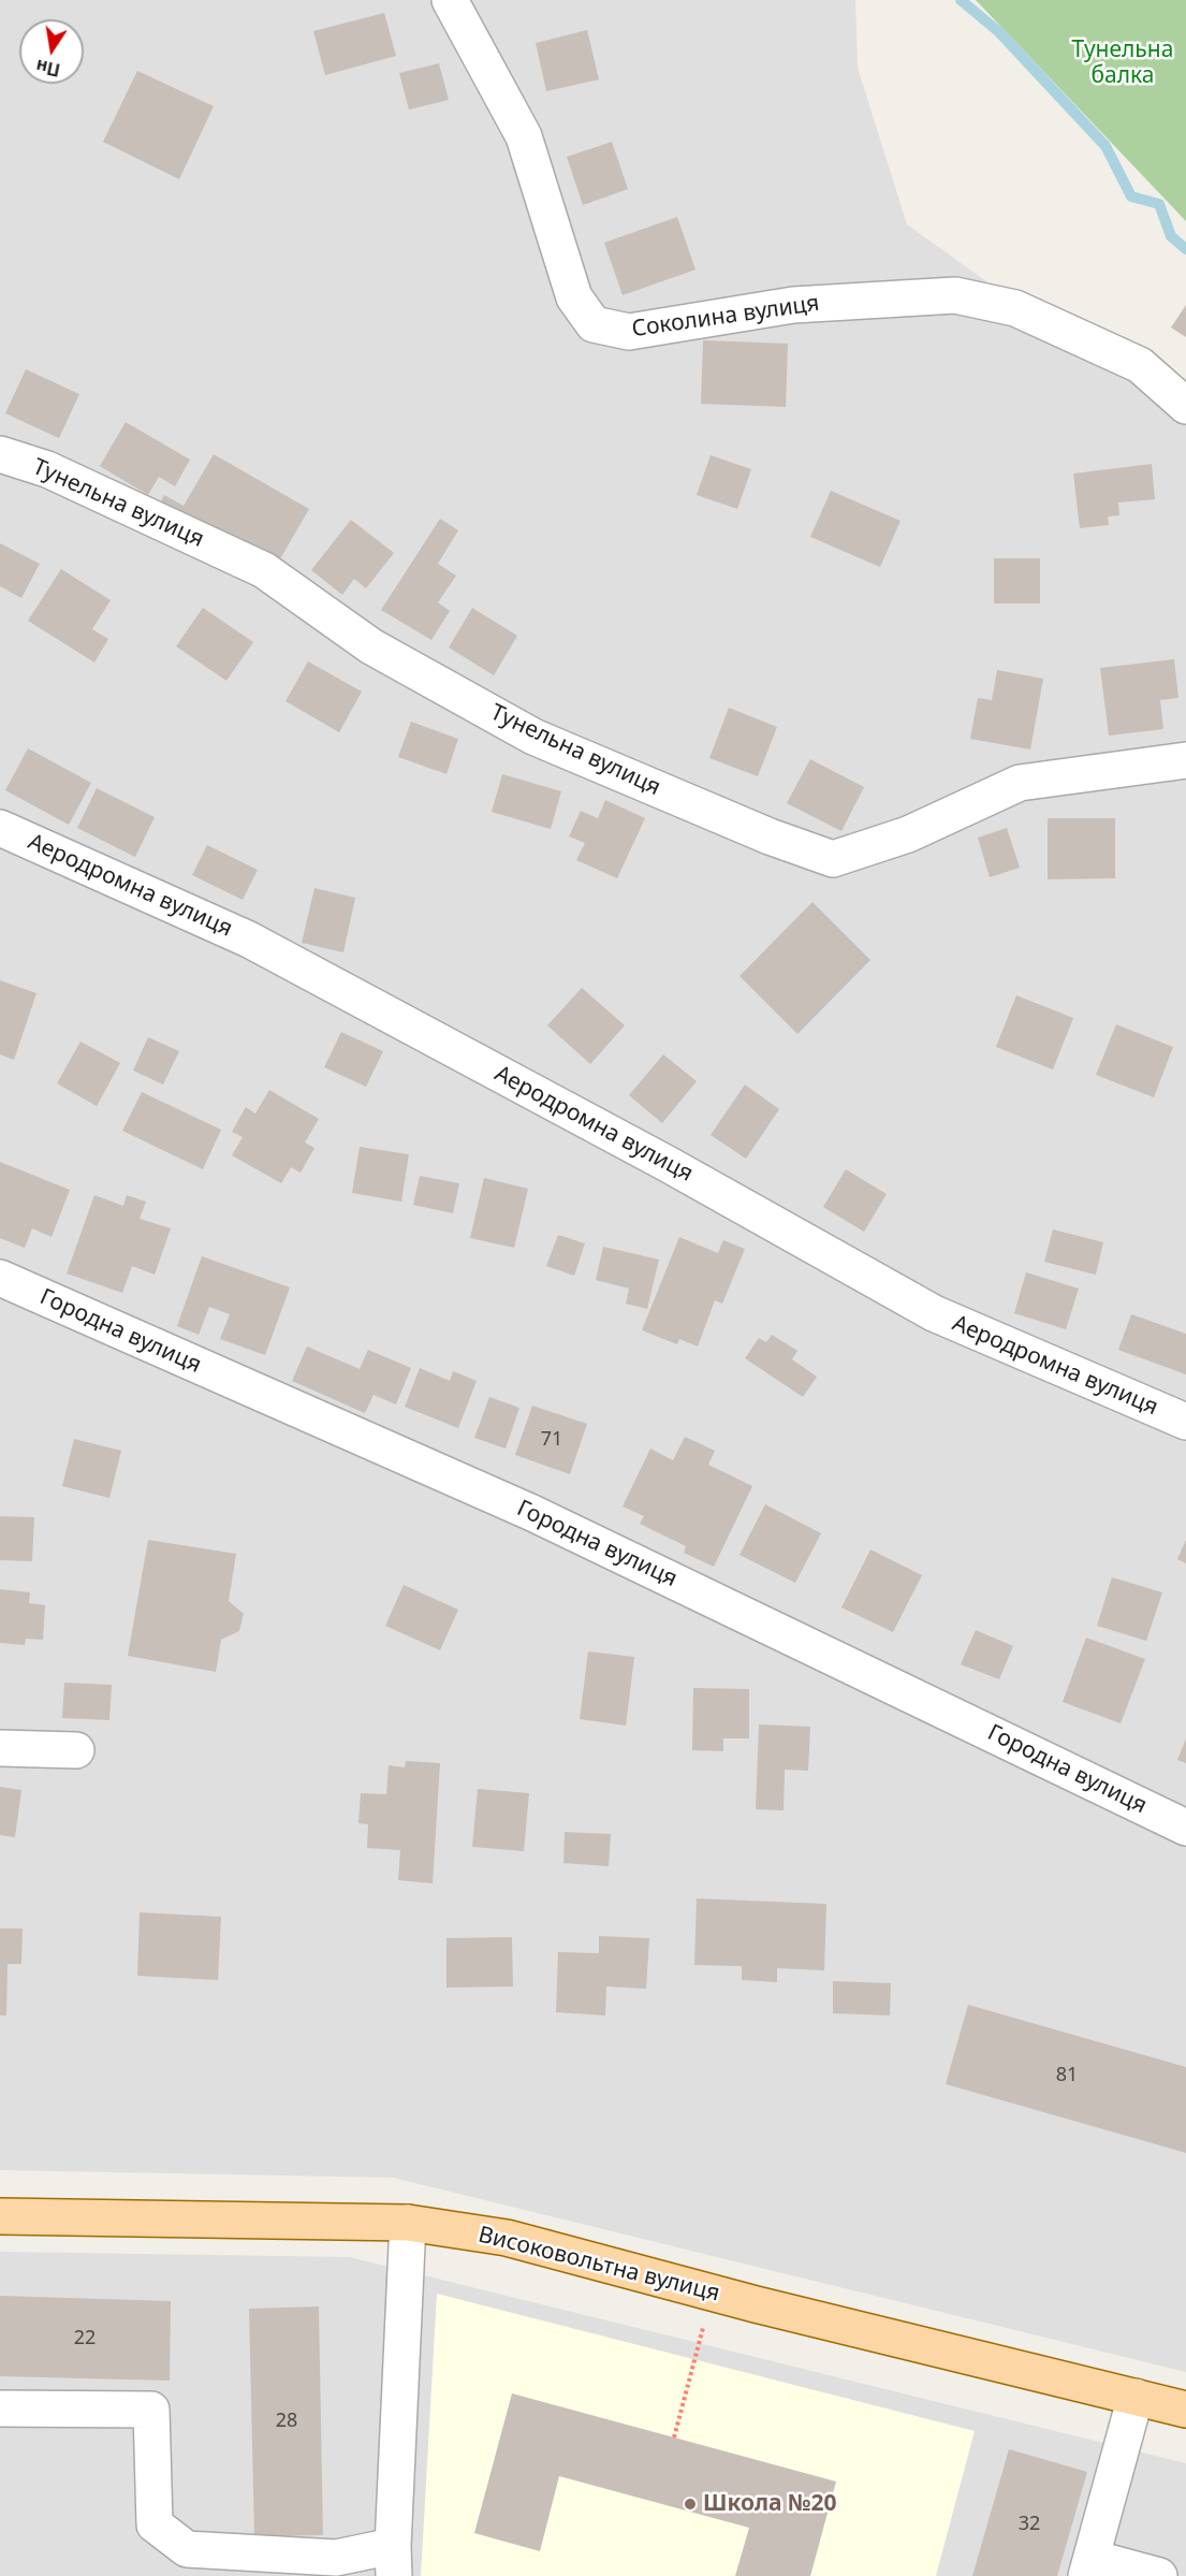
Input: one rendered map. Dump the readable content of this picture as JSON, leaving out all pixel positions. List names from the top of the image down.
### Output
{
  "streets": {
    "main road": ["Високовольтна вулиця"],
    "street": [
      "Соколина вулиця",
      "Тунельна вулиця",
      "Аеродромна вулиця",
      "Городна вулиця"
    ]
  },
  "parks": ["Тунельна балка"],
  "places": ["Школа №20"],
  "house_numbers": [
    "71",
    "81",
    "22",
    "28",
    "32"
  ],
  "north": "bottom"
}
